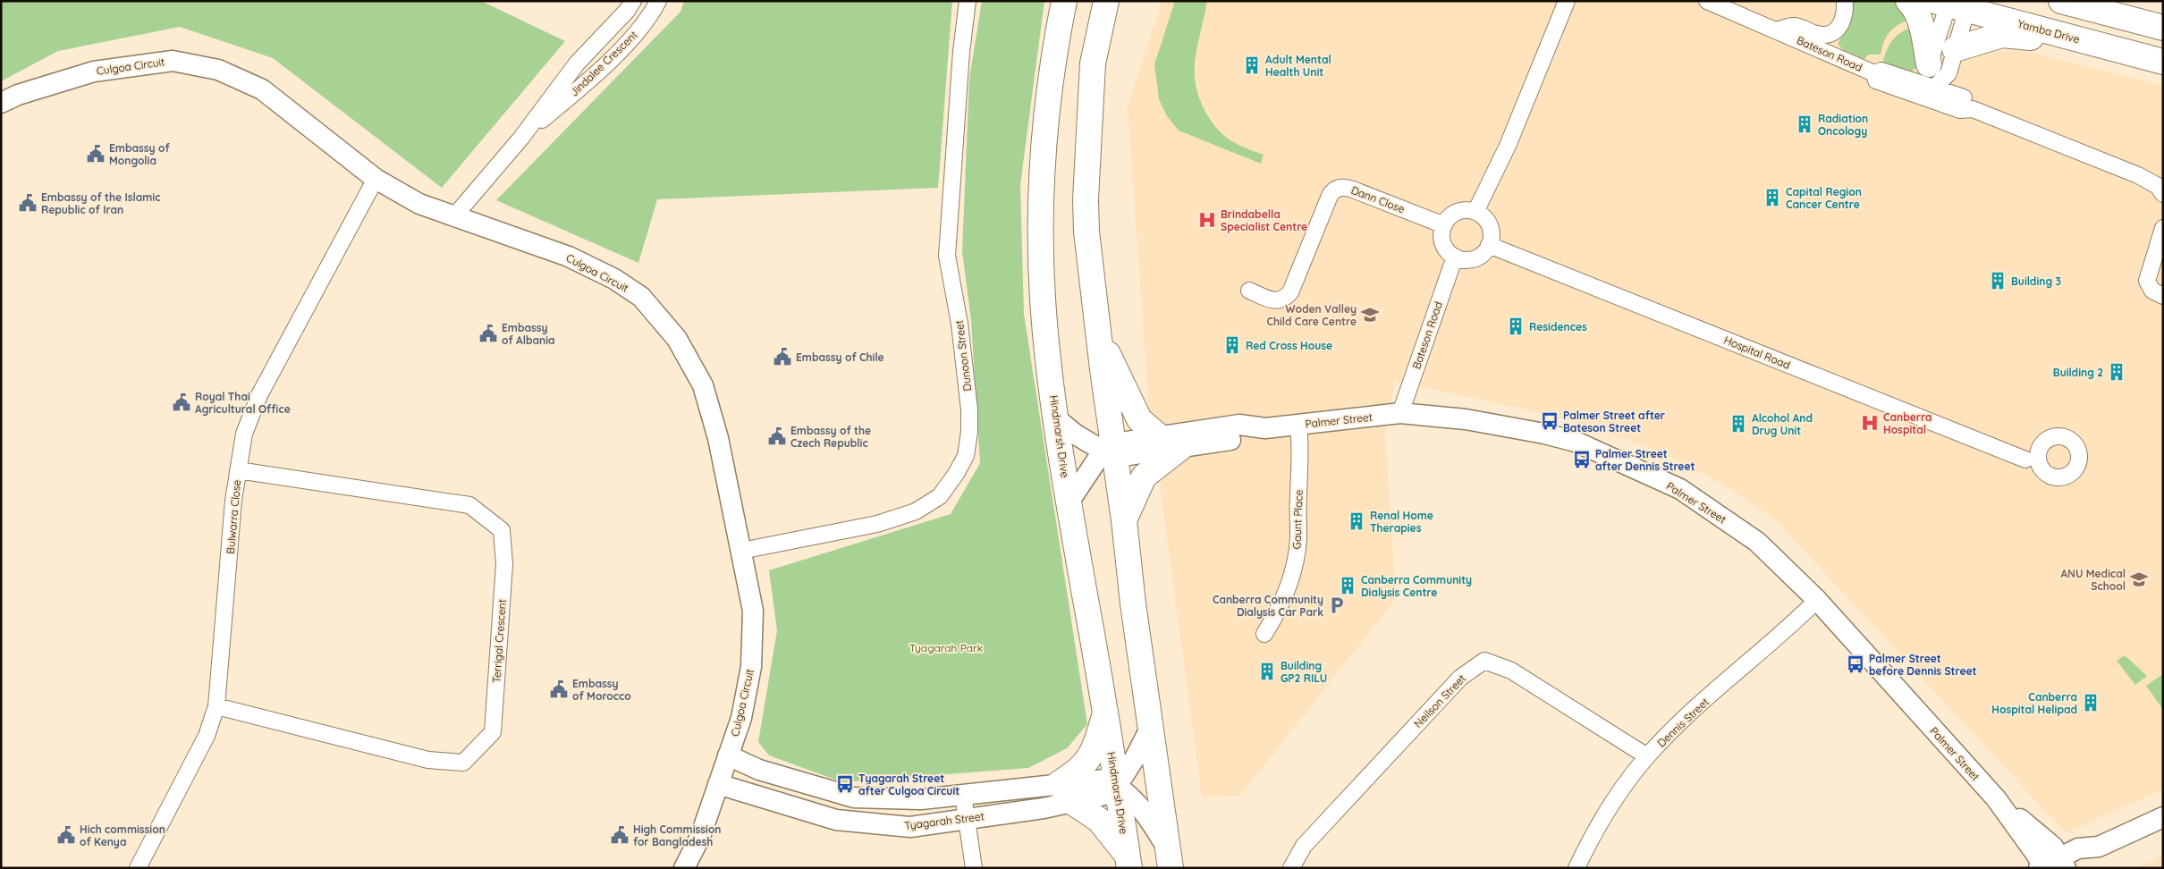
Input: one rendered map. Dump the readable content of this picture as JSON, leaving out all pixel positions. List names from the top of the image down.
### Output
{
  "streets": {
    "main road": ["Yamba Drive", "Hindmarsh Drive"],
    "street": [
      "Bateson Road",
      "Jindalee Crescent",
      "Culgoa Circuit",
      "Dann Close",
      "Hospital Road",
      "Dunoon Street",
      "Palmer Street",
      "Bulwarra Close",
      "Gaunt Place",
      "Terrigal Crescent",
      "Neilson Street",
      "Dennis Street",
      "Tyagarah Street"
    ]
  },
  "crossings": [
    ["Bateson Road", "Dann Close"],
    ["Bateson Road", "Hospital Road"],
    ["Bateson Road", "Palmer Street"],
    ["Jindalee Crescent", "Culgoa Circuit"],
    ["Culgoa Circuit", "Dunoon Street"],
    ["Culgoa Circuit", "Bulwarra Close"],
    ["Culgoa Circuit", "Tyagarah Street"],
    ["Dann Close", "Hospital Road"],
    ["Palmer Street", "Hindmarsh Drive"],
    ["Palmer Street", "Gaunt Place"],
    ["Palmer Street", "Dennis Street"],
    ["Hindmarsh Drive", "Tyagarah Street"],
    ["Bulwarra Close", "Terrigal Crescent"],
    ["Neilson Street", "Dennis Street"]
  ],
  "parks": ["Tyagarah Park"],
  "places": {
    "building": [
      "Adult Mental Health Unit",
      "Radiation Oncology",
      "Capital Region Cancer Centre",
      "Building 3",
      "Residences",
      "Red Cross House",
      "Building 2",
      "Alcohol And Drug Unit",
      "Renal Home Therapies",
      "Canberra Community Dialysis Centre",
      "Building GP2 RILU",
      "Canberra Hospital Helipad"
    ],
    "public building": [
      "Embassy of Mongolia",
      "Embassy of the Islamic Republic of Iran",
      "Embassy of Albania",
      "Embassy of Chile",
      "Royal Thai Agricultural Office",
      "Embassy of the Czech Republic",
      "Embassy of Morocco",
      "Hich commission of Kenya",
      "High Commission for Bangladesh"
    ],
    "hospital": ["Brindabella Specialist Centre", "Canberra Hospital"],
    "school or university": ["Woden Valley Child Care Centre", "ANU Medical School"],
    "bus stop": [
      "Palmer Street after Bateson Street",
      "Palmer Street after Dennis Street",
      "Palmer Street before Dennis Street",
      "Tyagarah Street after Culgoa Circuit"
    ],
    "parking": ["Canberra Community Dialysis Car Park"]
  }
}
